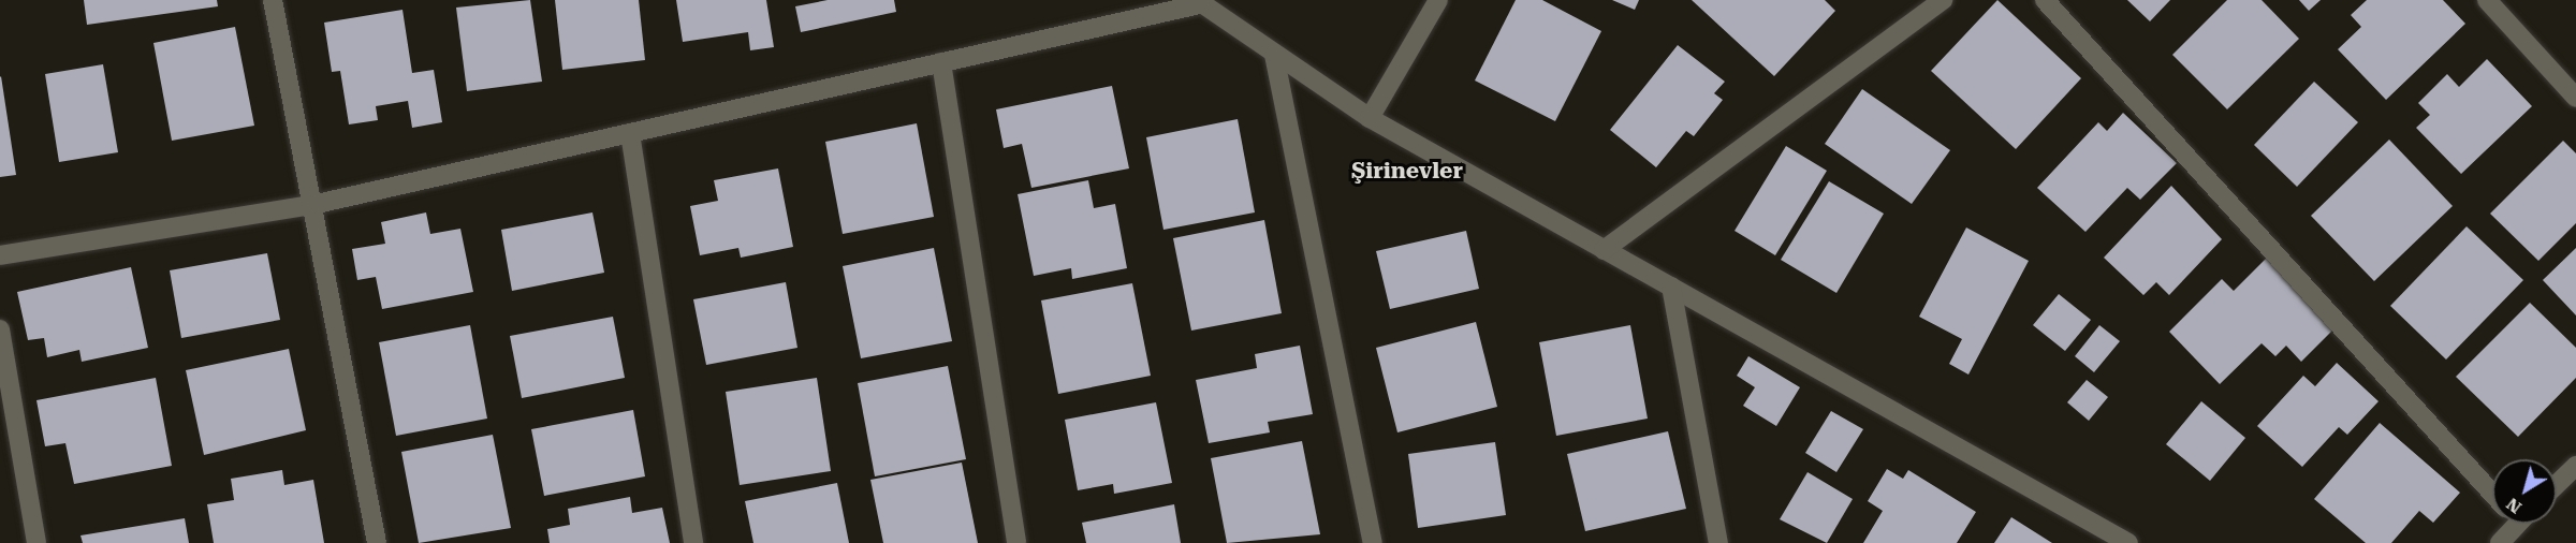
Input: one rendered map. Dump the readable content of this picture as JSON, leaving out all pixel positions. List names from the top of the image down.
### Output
{
  "districts": ["Şirinevler"],
  "north": "bottom left"
}
